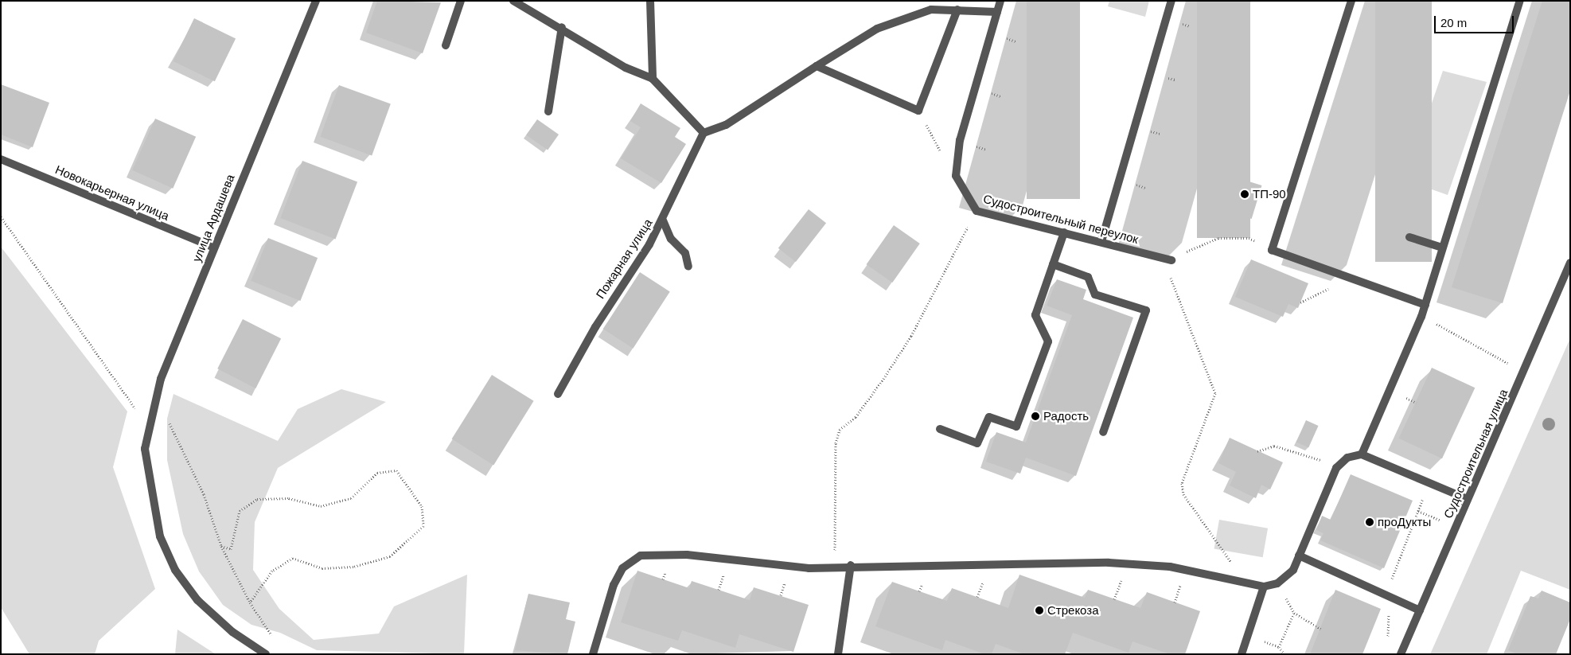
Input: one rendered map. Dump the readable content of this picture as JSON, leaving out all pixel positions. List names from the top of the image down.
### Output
{
  "streets": {
    "street": [
      "Новокарьерная улица",
      "улица Ардашева",
      "Судостроительный переулок",
      "Пожарная улица",
      "Судостроительная улица"
    ]
  },
  "crossings": [
    ["Новокарьерная улица", "улица Ардашева"]
  ],
  "places": [
    "ТП-90",
    "Радость",
    "проДукты",
    "Стрекоза"
  ],
  "scale_bar": "20 m"
}
